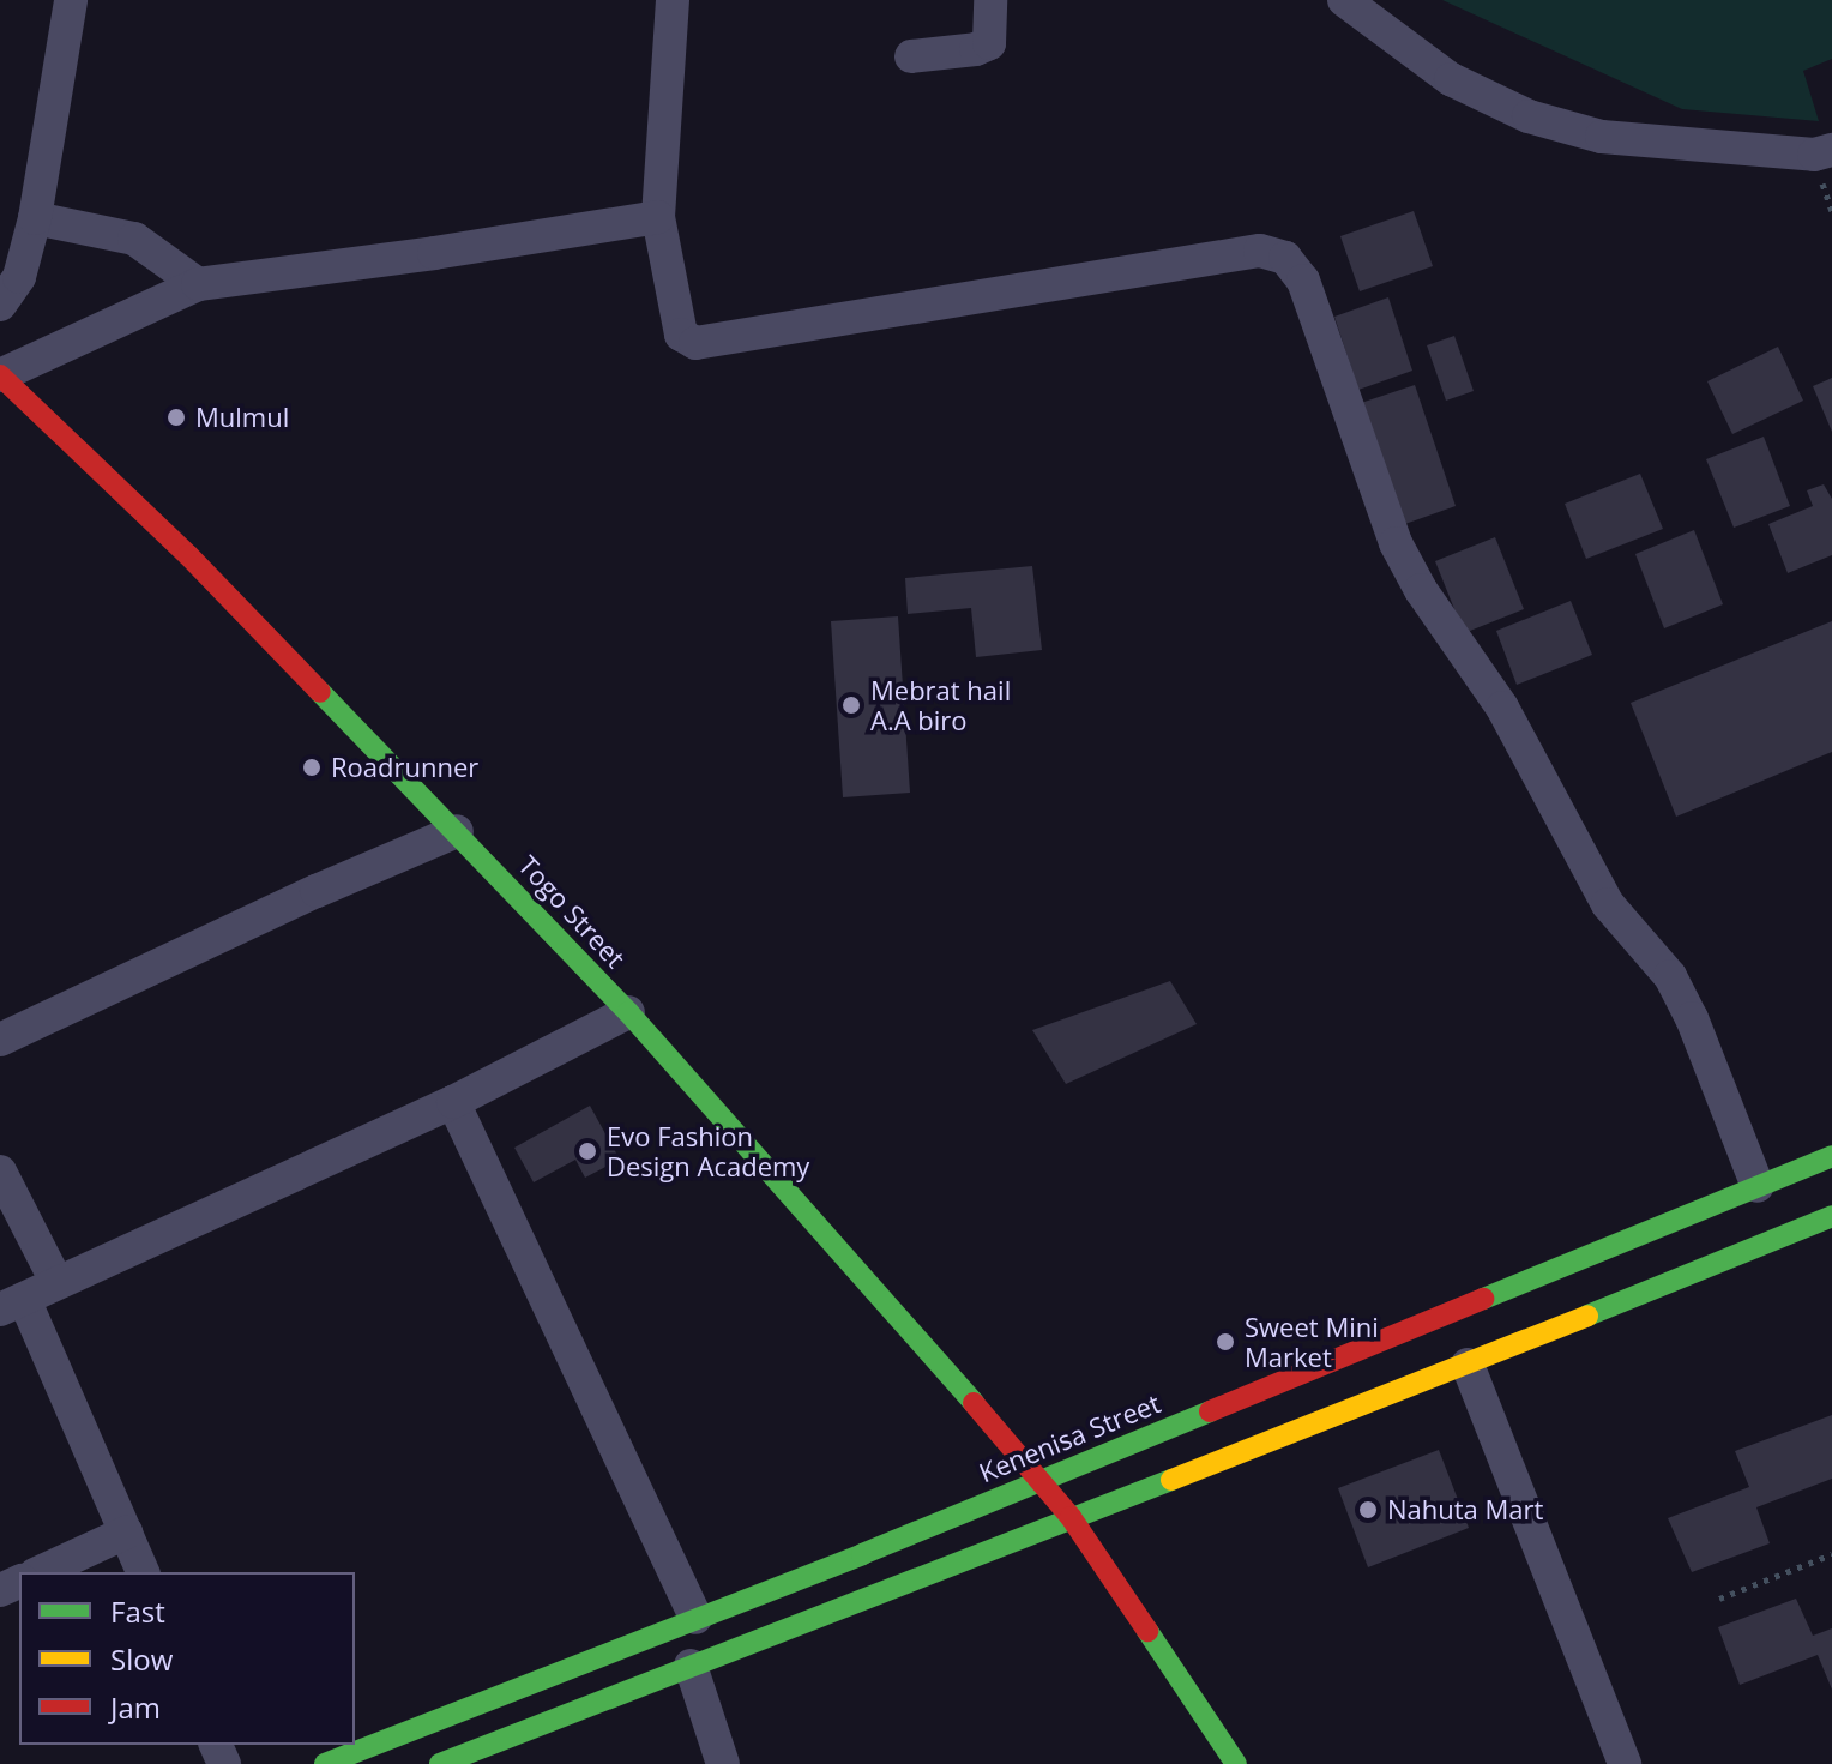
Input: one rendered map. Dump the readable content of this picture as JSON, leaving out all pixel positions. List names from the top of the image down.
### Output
{
  "streets": {
    "main road": ["Togo Street", "Kenenisa Street"]
  },
  "crossings": [
    ["Togo Street", "Kenenisa Street"]
  ],
  "places": [
    "Mulmul",
    "Mebrat hail A.A biro",
    "Roadrunner",
    "Evo Fashion Design Academy",
    "Sweet Mini Market",
    "Nahuta Mart"
  ],
  "legend": ["Fast", "Slow", "Jam"]
}
